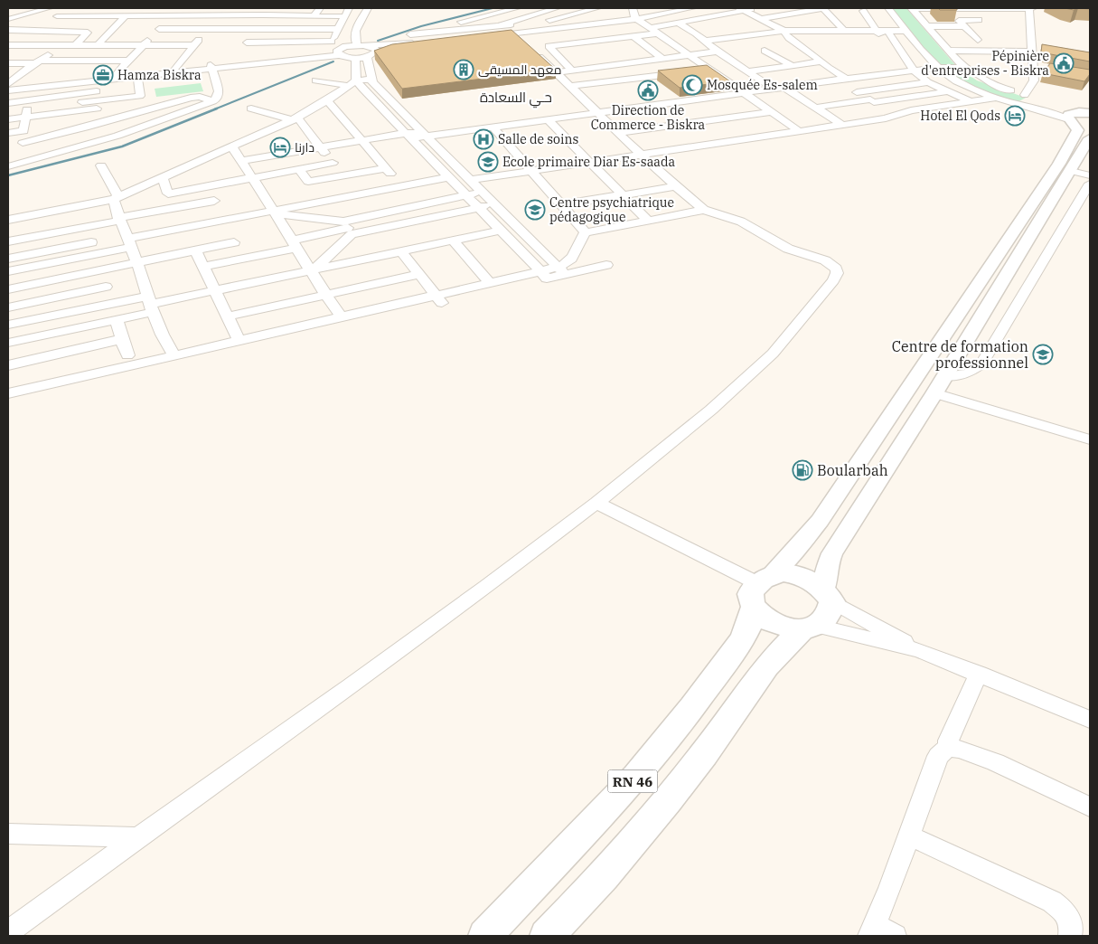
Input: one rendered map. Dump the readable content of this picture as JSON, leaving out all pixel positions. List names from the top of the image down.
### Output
{
  "streets": {
    "highway": ["RN 46"]
  },
  "districts": ["حـي السعادة"],
  "places": {
    "public building": ["Pépinière d'entreprises - Biskra", "Direction de Commerce - Biskra"],
    "building": ["معهد المسيقى"],
    "office": ["Hamza Biskra"],
    "mosque": ["Mosquée Es-salem"],
    "hotel": ["Hotel El Qods", "دارنا"],
    "hospital": ["Salle de soins"],
    "school or university": ["Ecole primaire Diar Es-saada", "Centre psychiatrique pédagogique", "Centre de formation professionnel"],
    "fuel station": ["Boularbah"]
  }
}
